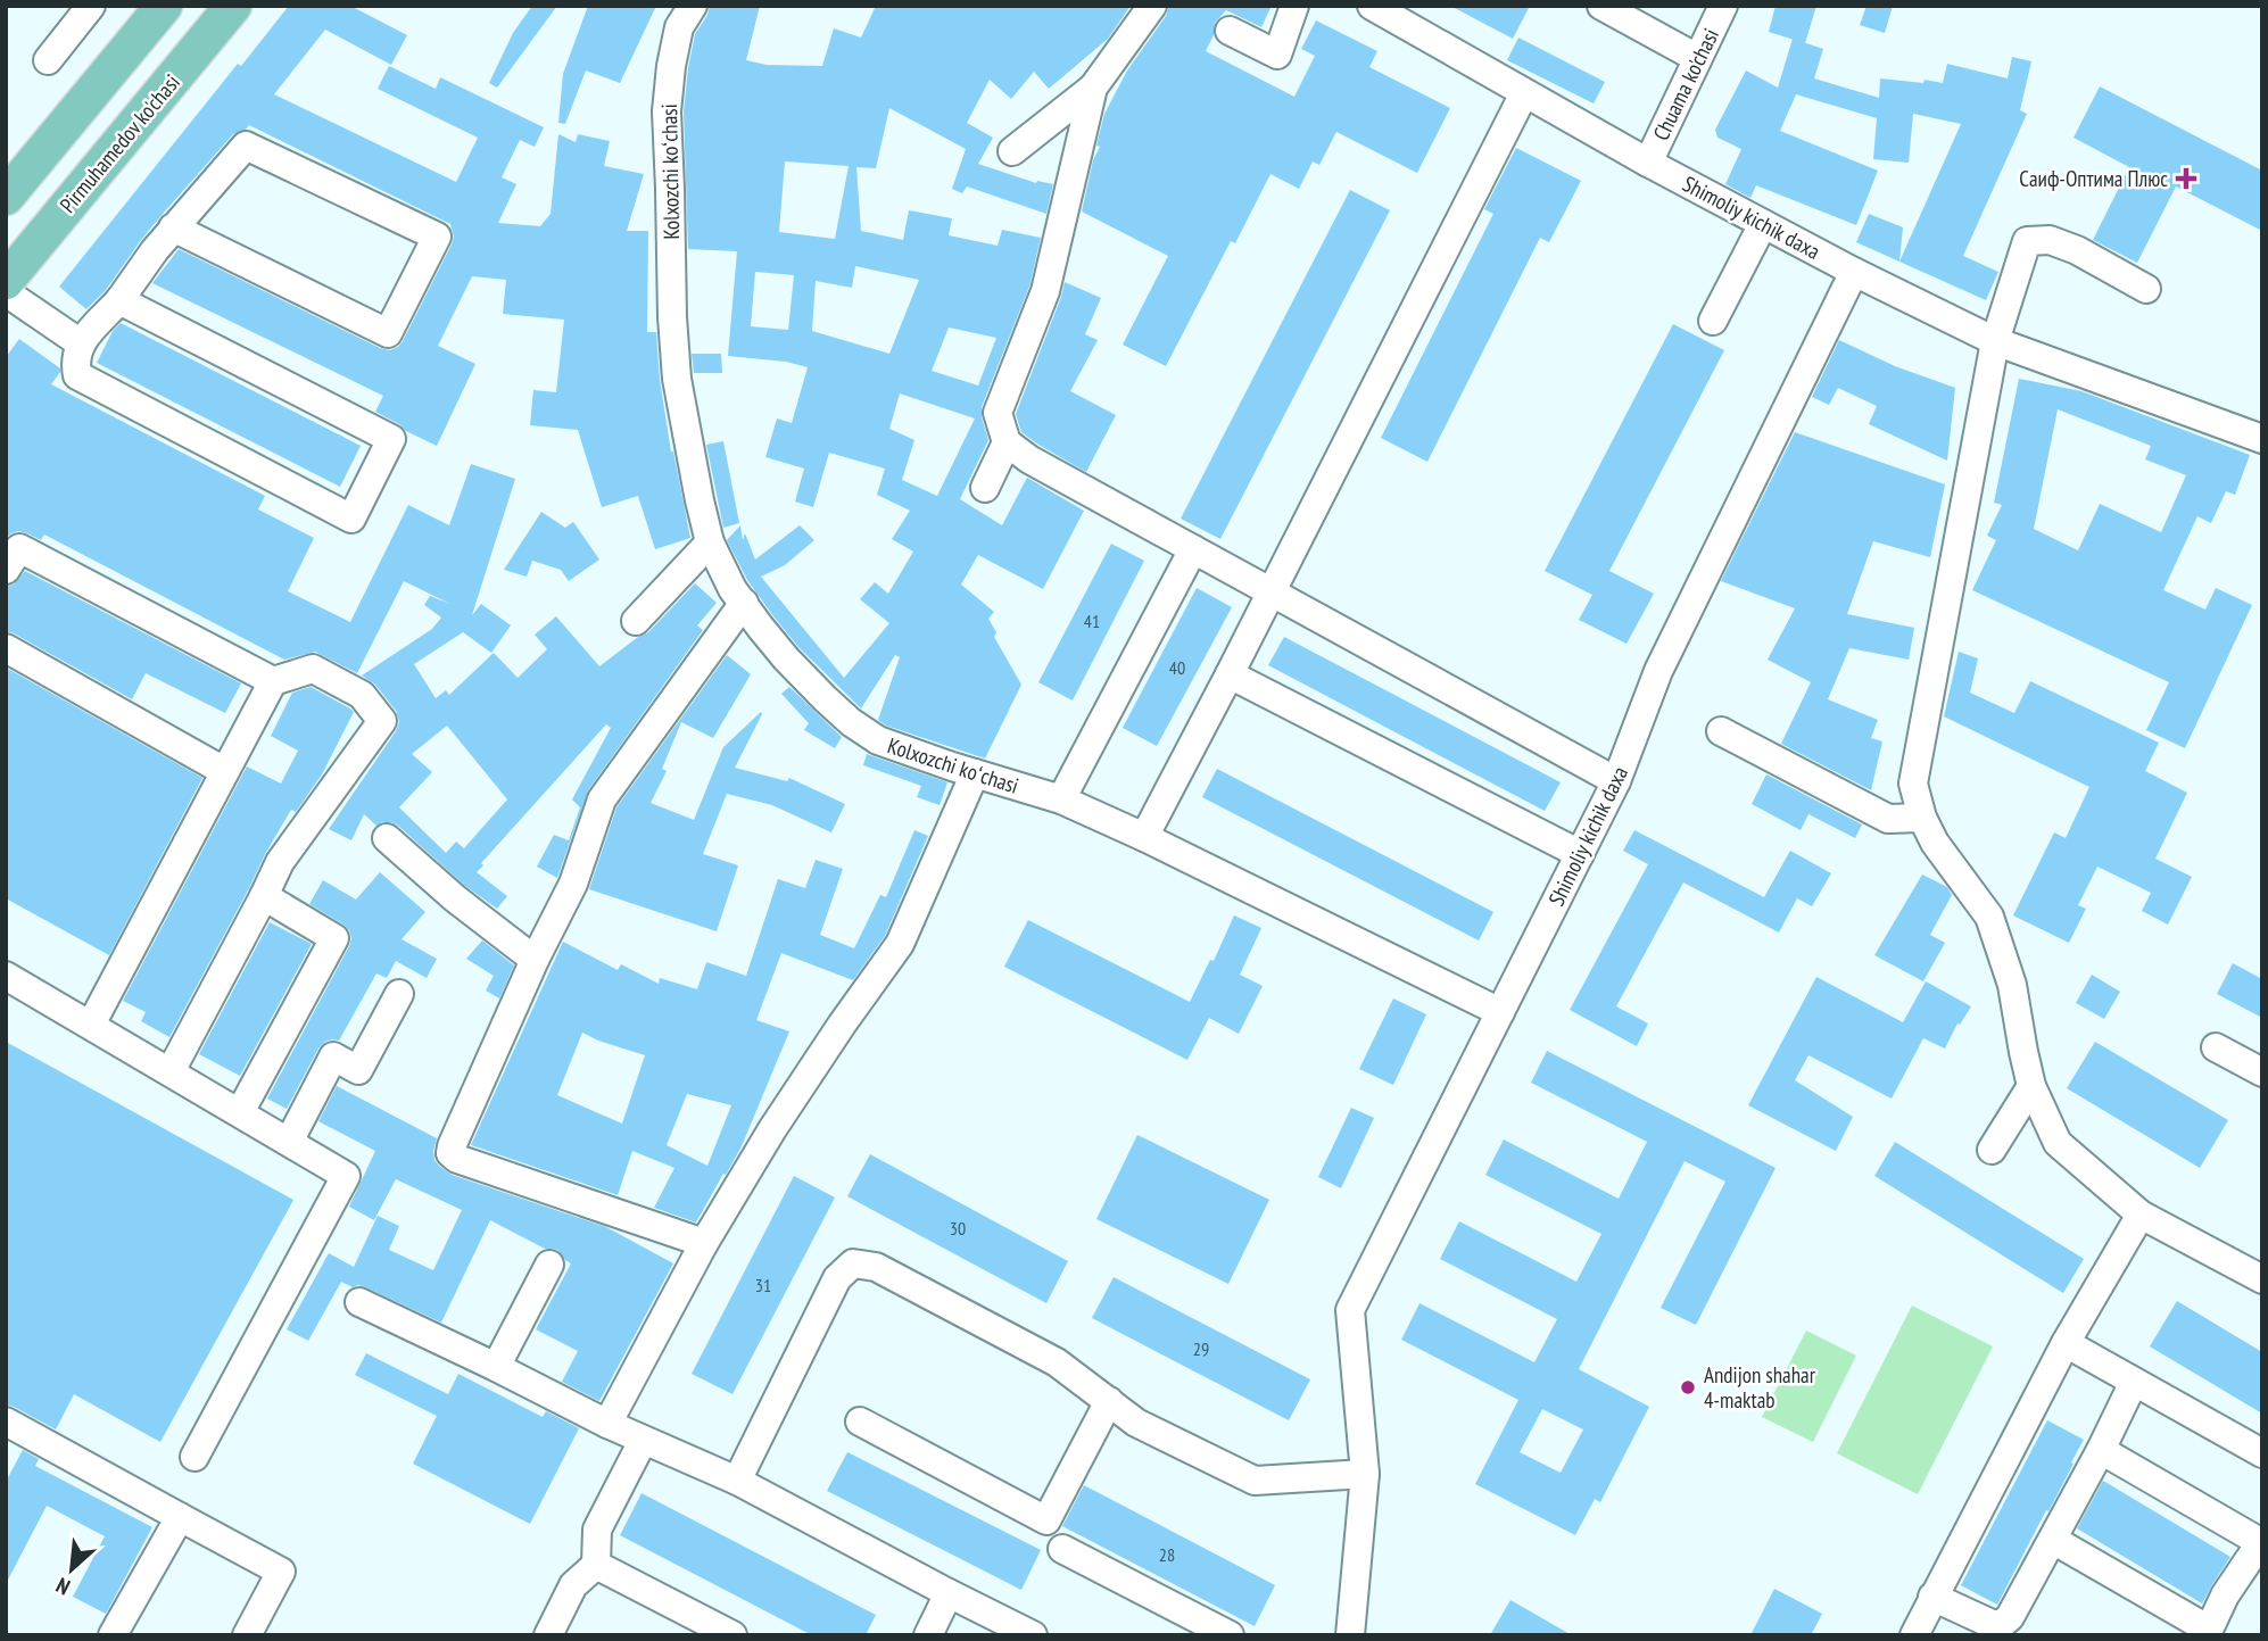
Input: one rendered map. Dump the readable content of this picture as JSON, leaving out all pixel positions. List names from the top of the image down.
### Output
{
  "streets": {
    "main road": ["Pirmuhamedov ko'chasi"],
    "street": ["Chuama ko'chasi", "Kolxozchi koʻchasi", "Shimoliy kichik daxa"]
  },
  "crossings": [
    ["Chuama ko'chasi", "Shimoliy kichik daxa"],
    ["Kolxozchi koʻchasi", "Shimoliy kichik daxa"]
  ],
  "places": {
    "health": ["Саиф-Оптима Плюс"],
    "other": ["Andijon shahar 4-maktab"]
  },
  "house_numbers": [
    "41",
    "40",
    "30",
    "31",
    "29",
    "28"
  ],
  "north": "bottom left"
}
